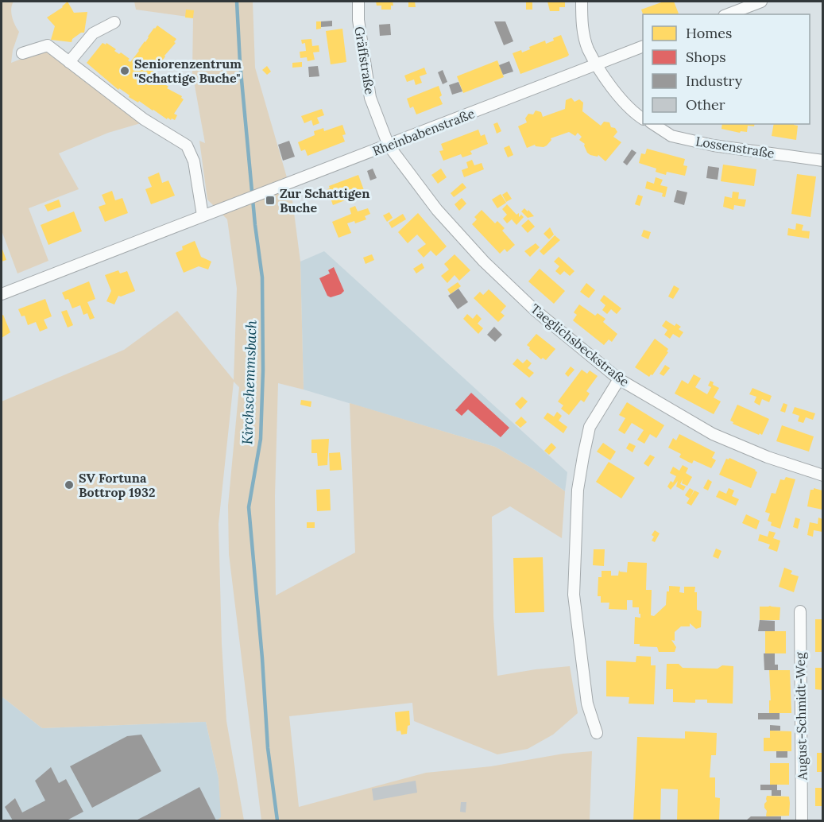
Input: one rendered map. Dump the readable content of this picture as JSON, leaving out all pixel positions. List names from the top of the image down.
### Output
{
  "streets": {
    "street": [
      "Gräffstraße",
      "Rheinbabenstraße",
      "Lossenstraße",
      "Taeglichsbeckstraße",
      "August-Schmidt-Weg"
    ]
  },
  "crossings": [
    ["Gräffstraße", "Rheinbabenstraße"],
    ["Gräffstraße", "Taeglichsbeckstraße"],
    ["Rheinbabenstraße", "Taeglichsbeckstraße"]
  ],
  "water": ["Kirchschemmsbach"],
  "places": {
    "other": ["Seniorenzentrum \"Schattige Buche\"", "SV Fortuna Bottrop 1932"],
    "transit": ["Zur Schattigen Buche"]
  },
  "legend": [
    "Homes",
    "Shops",
    "Industry",
    "Other"
  ]
}
